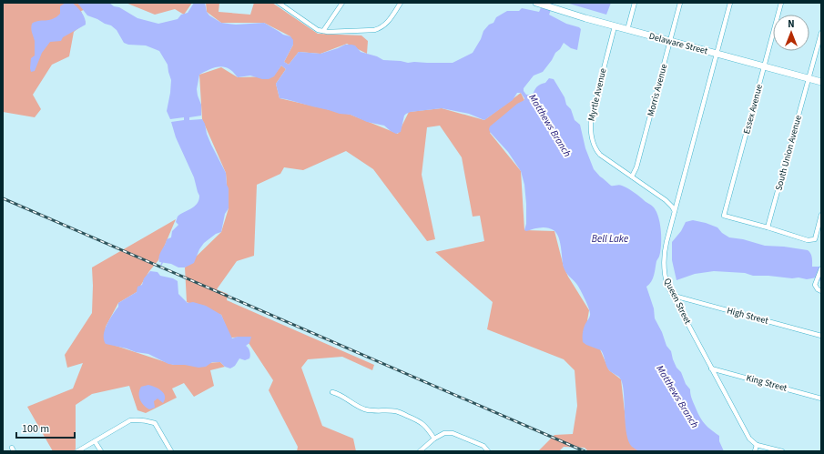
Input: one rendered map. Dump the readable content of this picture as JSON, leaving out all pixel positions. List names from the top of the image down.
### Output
{
  "streets": {
    "main road": ["Delaware Street"],
    "street": [
      "Morris Avenue",
      "Myrtle Avenue",
      "Essex Avenue",
      "South Union Avenue",
      "Queen Street",
      "High Street",
      "King Street"
    ]
  },
  "crossings": [
    ["Delaware Street", "Morris Avenue"],
    ["Delaware Street", "Myrtle Avenue"],
    ["Delaware Street", "Essex Avenue"],
    ["Delaware Street", "South Union Avenue"],
    ["Delaware Street", "Queen Street"],
    ["Morris Avenue", "Myrtle Avenue"],
    ["Myrtle Avenue", "Queen Street"],
    ["Essex Avenue", "South Union Avenue"],
    ["Queen Street", "High Street"],
    ["Queen Street", "King Street"]
  ],
  "water": ["Matthews Branch", "Bell Lake"],
  "scale_bar": "100 m",
  "north": "top"
}
